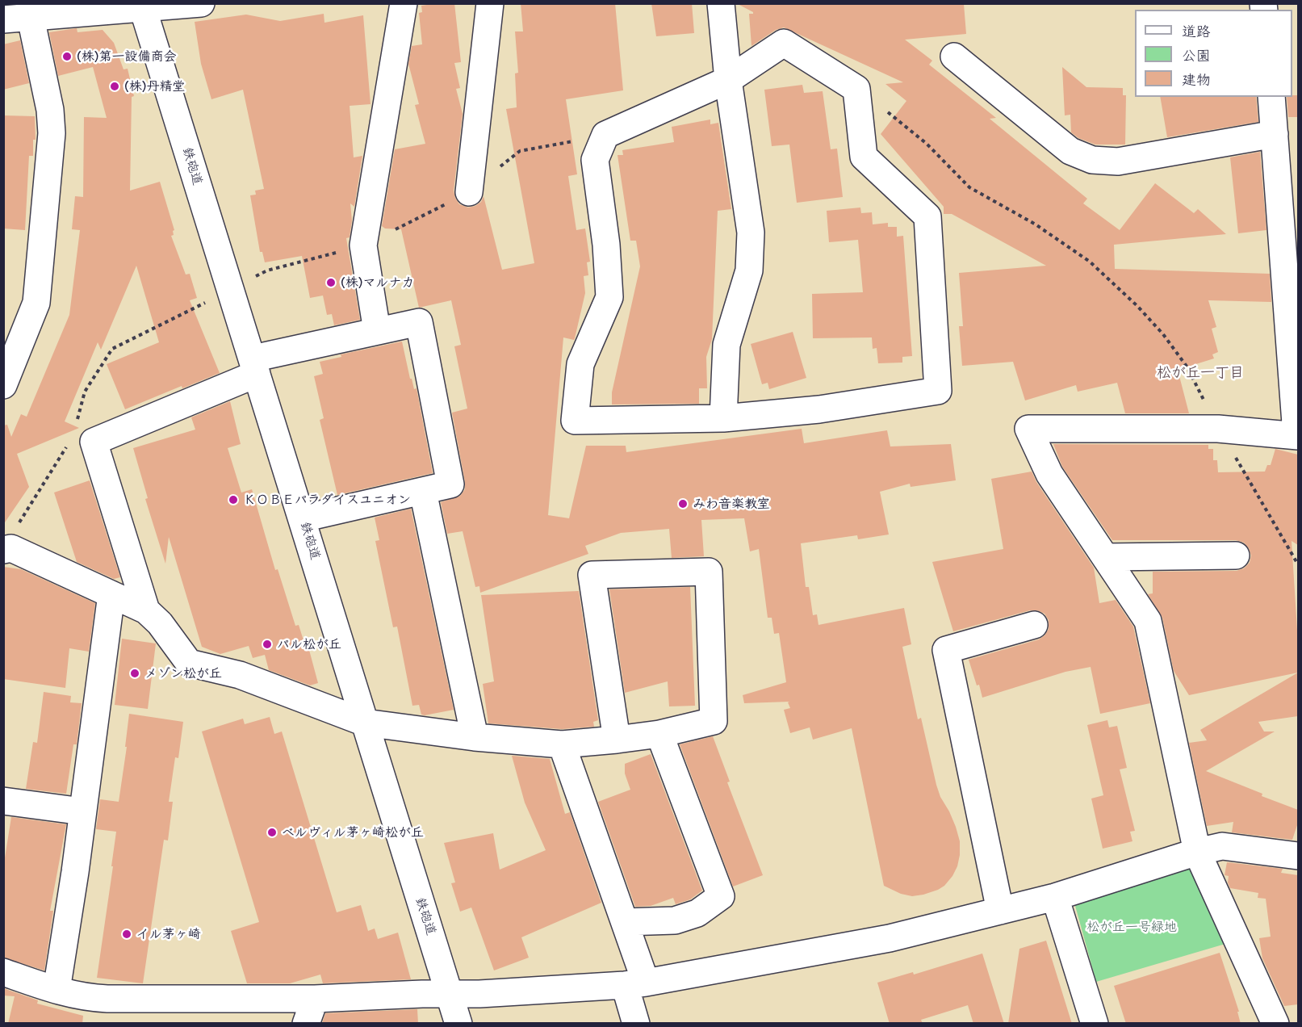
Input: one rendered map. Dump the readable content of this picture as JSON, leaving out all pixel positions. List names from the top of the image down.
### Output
{
  "streets": {
    "street": ["鉄砲道"]
  },
  "districts": ["松が丘一丁目"],
  "parks": ["松が丘一号緑地"],
  "places": [
    "(株)第一設備商会",
    "(株)丹精堂",
    "(株)マルナカ",
    "ＫＯＢＥパラダイスユニオン",
    "みわ音楽教室",
    "パル松が丘",
    "メゾン松が丘",
    "ベルヴィル茅ヶ崎松が丘",
    "イル茅ヶ崎"
  ],
  "legend": ["道路", "公園", "建物"]
}
